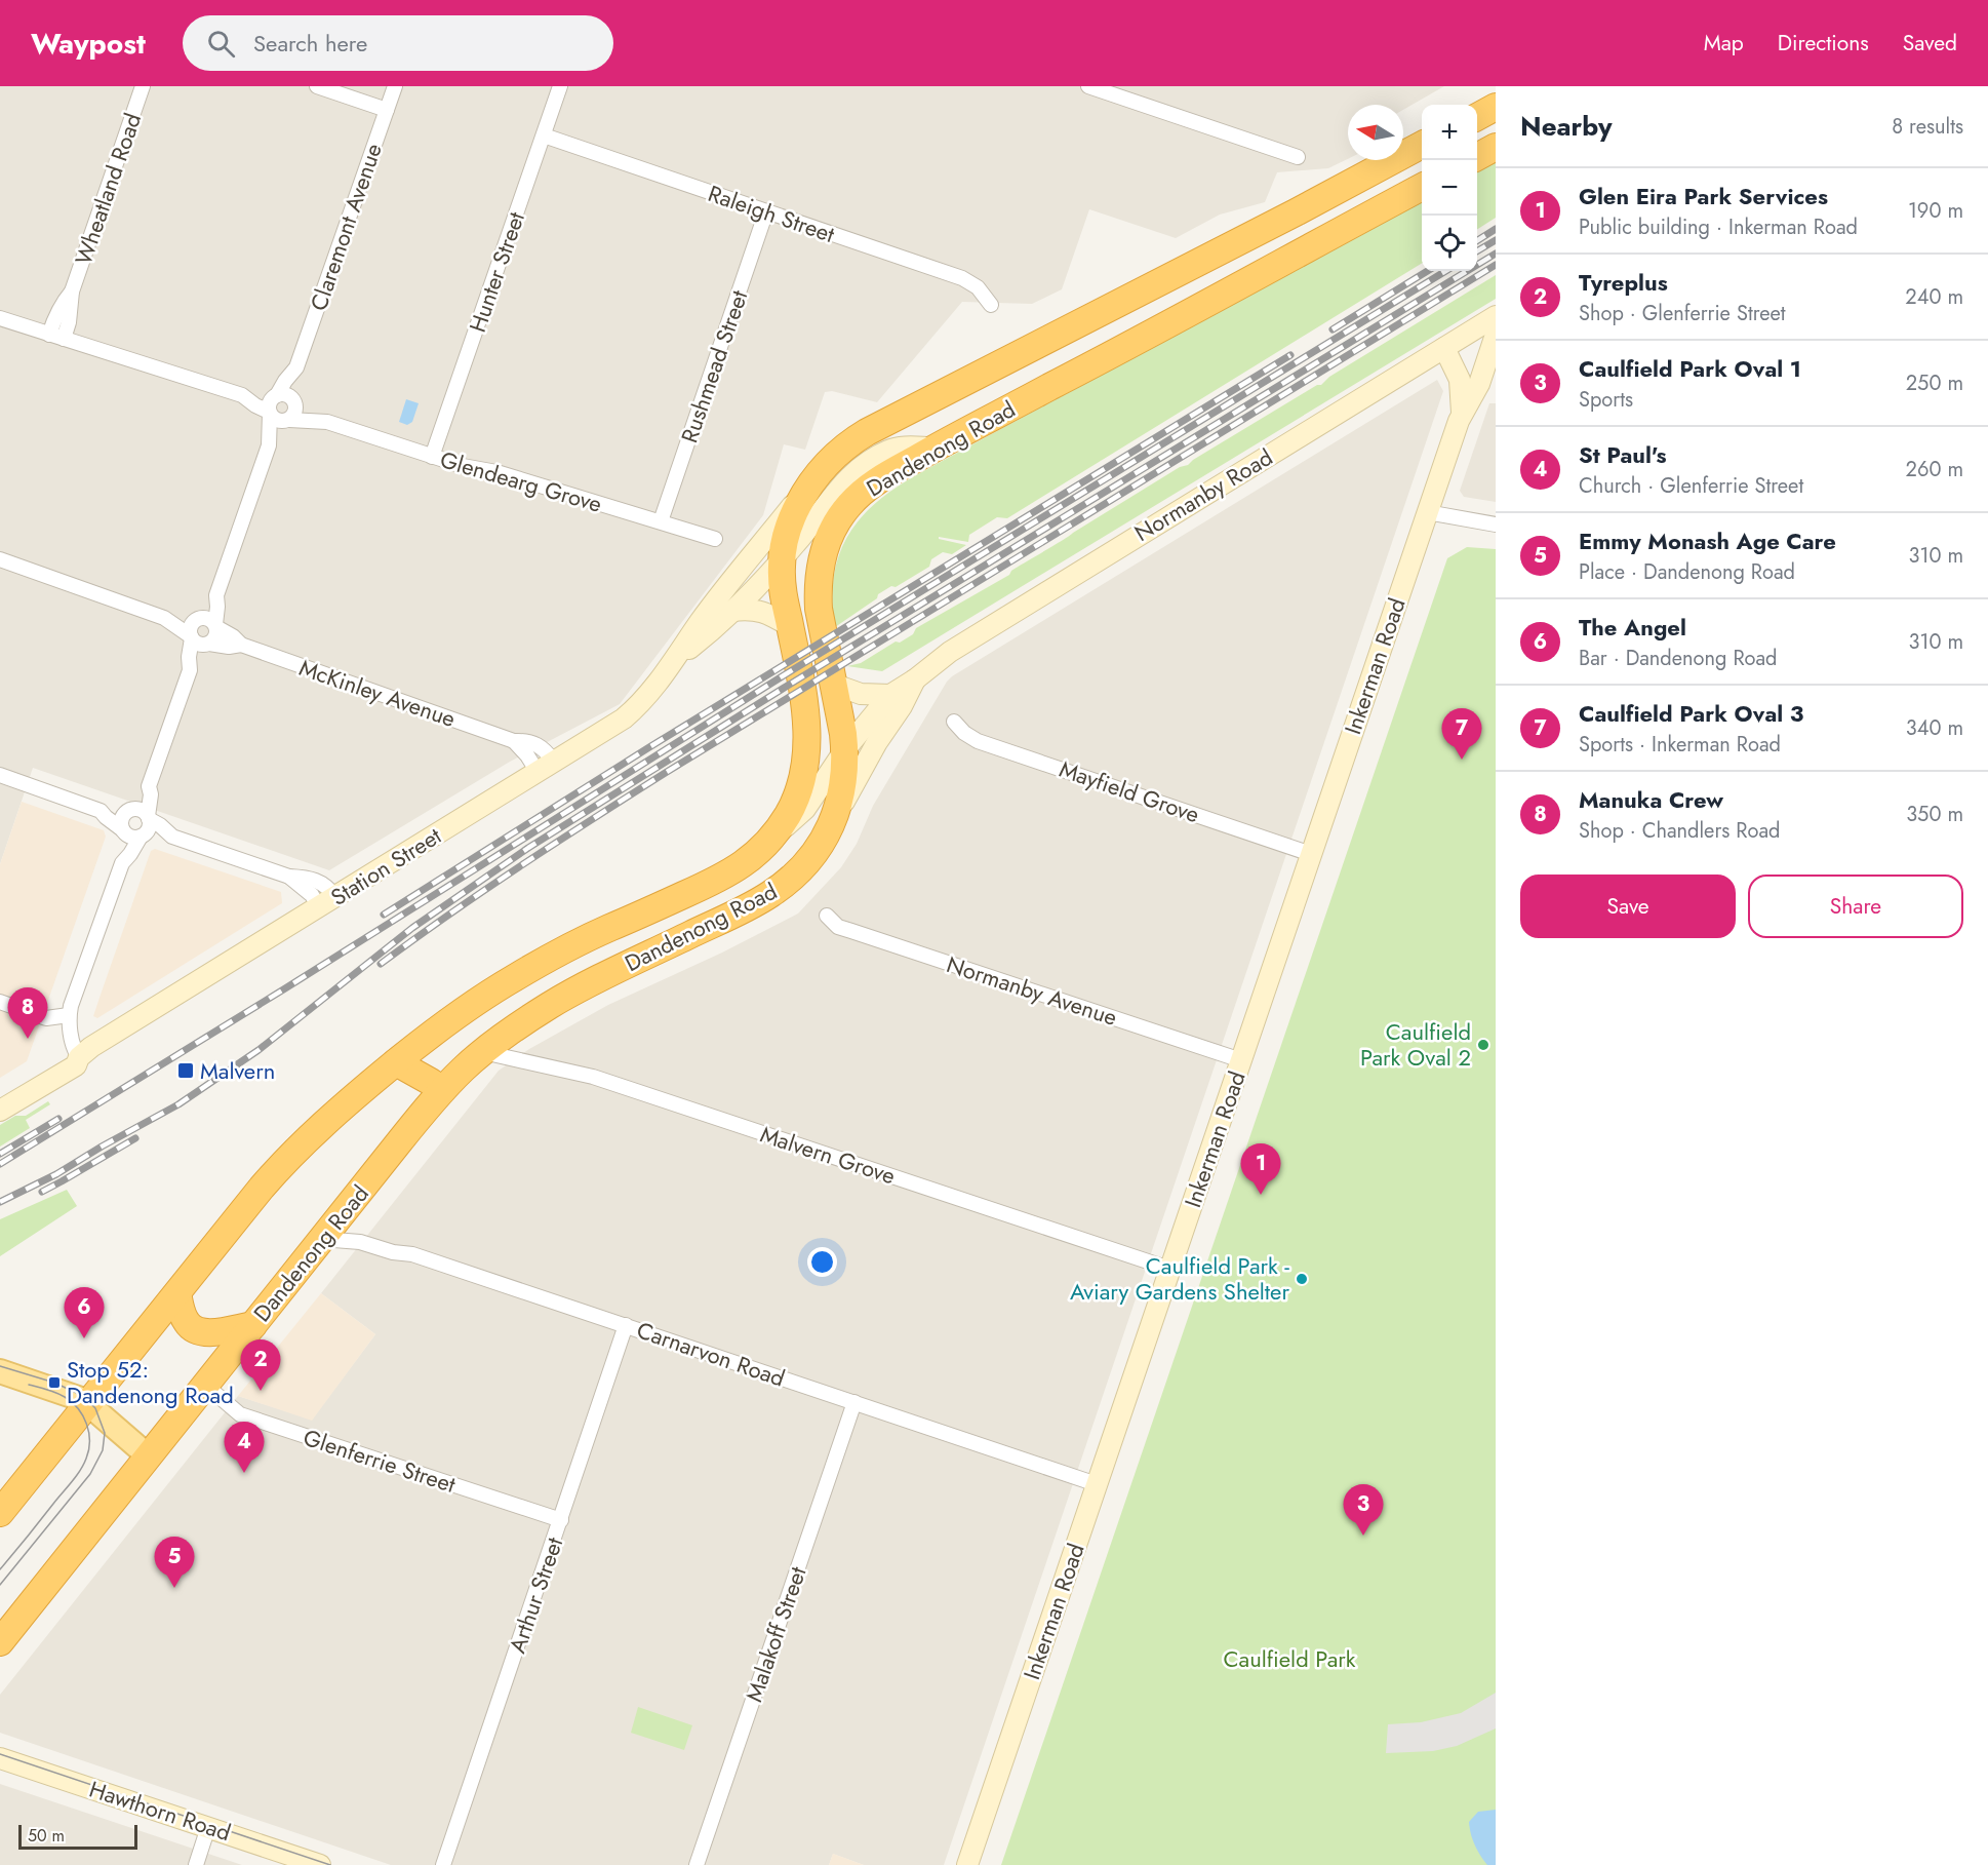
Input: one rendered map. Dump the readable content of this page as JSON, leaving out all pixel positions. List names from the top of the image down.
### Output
{
  "streets": {
    "highway": ["Dandenong Road"],
    "street": [
      "Wheatland Road",
      "Raleigh Street",
      "Claremont Avenue",
      "Hunter Street",
      "Rushmead Street",
      "Glendearg Grove",
      "Normanby Road",
      "Inkerman Road",
      "McKinley Avenue",
      "Mayfield Grove",
      "Station Street",
      "Normanby Avenue",
      "Malvern Grove",
      "Carnarvon Road",
      "Glenferrie Street",
      "Arthur Street",
      "Malakoff Street",
      "Hawthorn Road"
    ]
  },
  "crossings": [
    ["Raleigh Street", "Hunter Street"],
    ["Raleigh Street", "Rushmead Street"],
    ["Claremont Avenue", "Glendearg Grove"],
    ["Hunter Street", "Glendearg Grove"],
    ["Rushmead Street", "Glendearg Grove"],
    ["Dandenong Road", "Normanby Road"],
    ["Dandenong Road", "Station Street"],
    ["Dandenong Road", "Malvern Grove"],
    ["Dandenong Road", "Carnarvon Road"],
    ["Dandenong Road", "Glenferrie Street"],
    ["Normanby Road", "Inkerman Road"],
    ["Inkerman Road", "Mayfield Grove"],
    ["Inkerman Road", "Normanby Avenue"],
    ["Inkerman Road", "Malvern Grove"],
    ["Inkerman Road", "Carnarvon Road"],
    ["McKinley Avenue", "Station Street"],
    ["Carnarvon Road", "Arthur Street"],
    ["Carnarvon Road", "Malakoff Street"],
    ["Glenferrie Street", "Arthur Street"]
  ],
  "parks": ["Caulfield Park"],
  "places": {
    "other": ["Caulfield Park Oval 2", "Caulfield Park - Aviary Gardens Shelter"],
    "transit": ["Malvern", "Stop 52: Dandenong Road"]
  },
  "scale_bar": "50 m",
  "north": "left",
  "page": {
    "header": "Waypost",
    "search": "Search here",
    "nav": ["Map", "Directions", "Saved"],
    "heading": ["Nearby", "8 results"],
    "map_buttons": ["+", "−"],
    "list": [
      {
        "mark": "1",
        "name": "Glen Eira Park Services",
        "note": "Public building · Inkerman Road",
        "value": "190 m"
      },
      {
        "mark": "2",
        "name": "Tyreplus",
        "note": "Shop · Glenferrie Street",
        "value": "240 m"
      },
      {
        "mark": "3",
        "name": "Caulfield Park Oval 1",
        "note": "Sports",
        "value": "250 m"
      },
      {
        "mark": "4",
        "name": "St Paul's",
        "note": "Church · Glenferrie Street",
        "value": "260 m"
      },
      {
        "mark": "5",
        "name": "Emmy Monash Age Care",
        "note": "Place · Dandenong Road",
        "value": "310 m"
      },
      {
        "mark": "6",
        "name": "The Angel",
        "note": "Bar · Dandenong Road",
        "value": "310 m"
      },
      {
        "mark": "7",
        "name": "Caulfield Park Oval 3",
        "note": "Sports · Inkerman Road",
        "value": "340 m"
      },
      {
        "mark": "8",
        "name": "Manuka Crew",
        "note": "Shop · Chandlers Road",
        "value": "350 m"
      }
    ],
    "pins": [
      "7",
      "8",
      "1",
      "6",
      "2",
      "4",
      "3",
      "5"
    ],
    "buttons": ["Save", "Share"],
    "scale": "50 m"
  }
}
